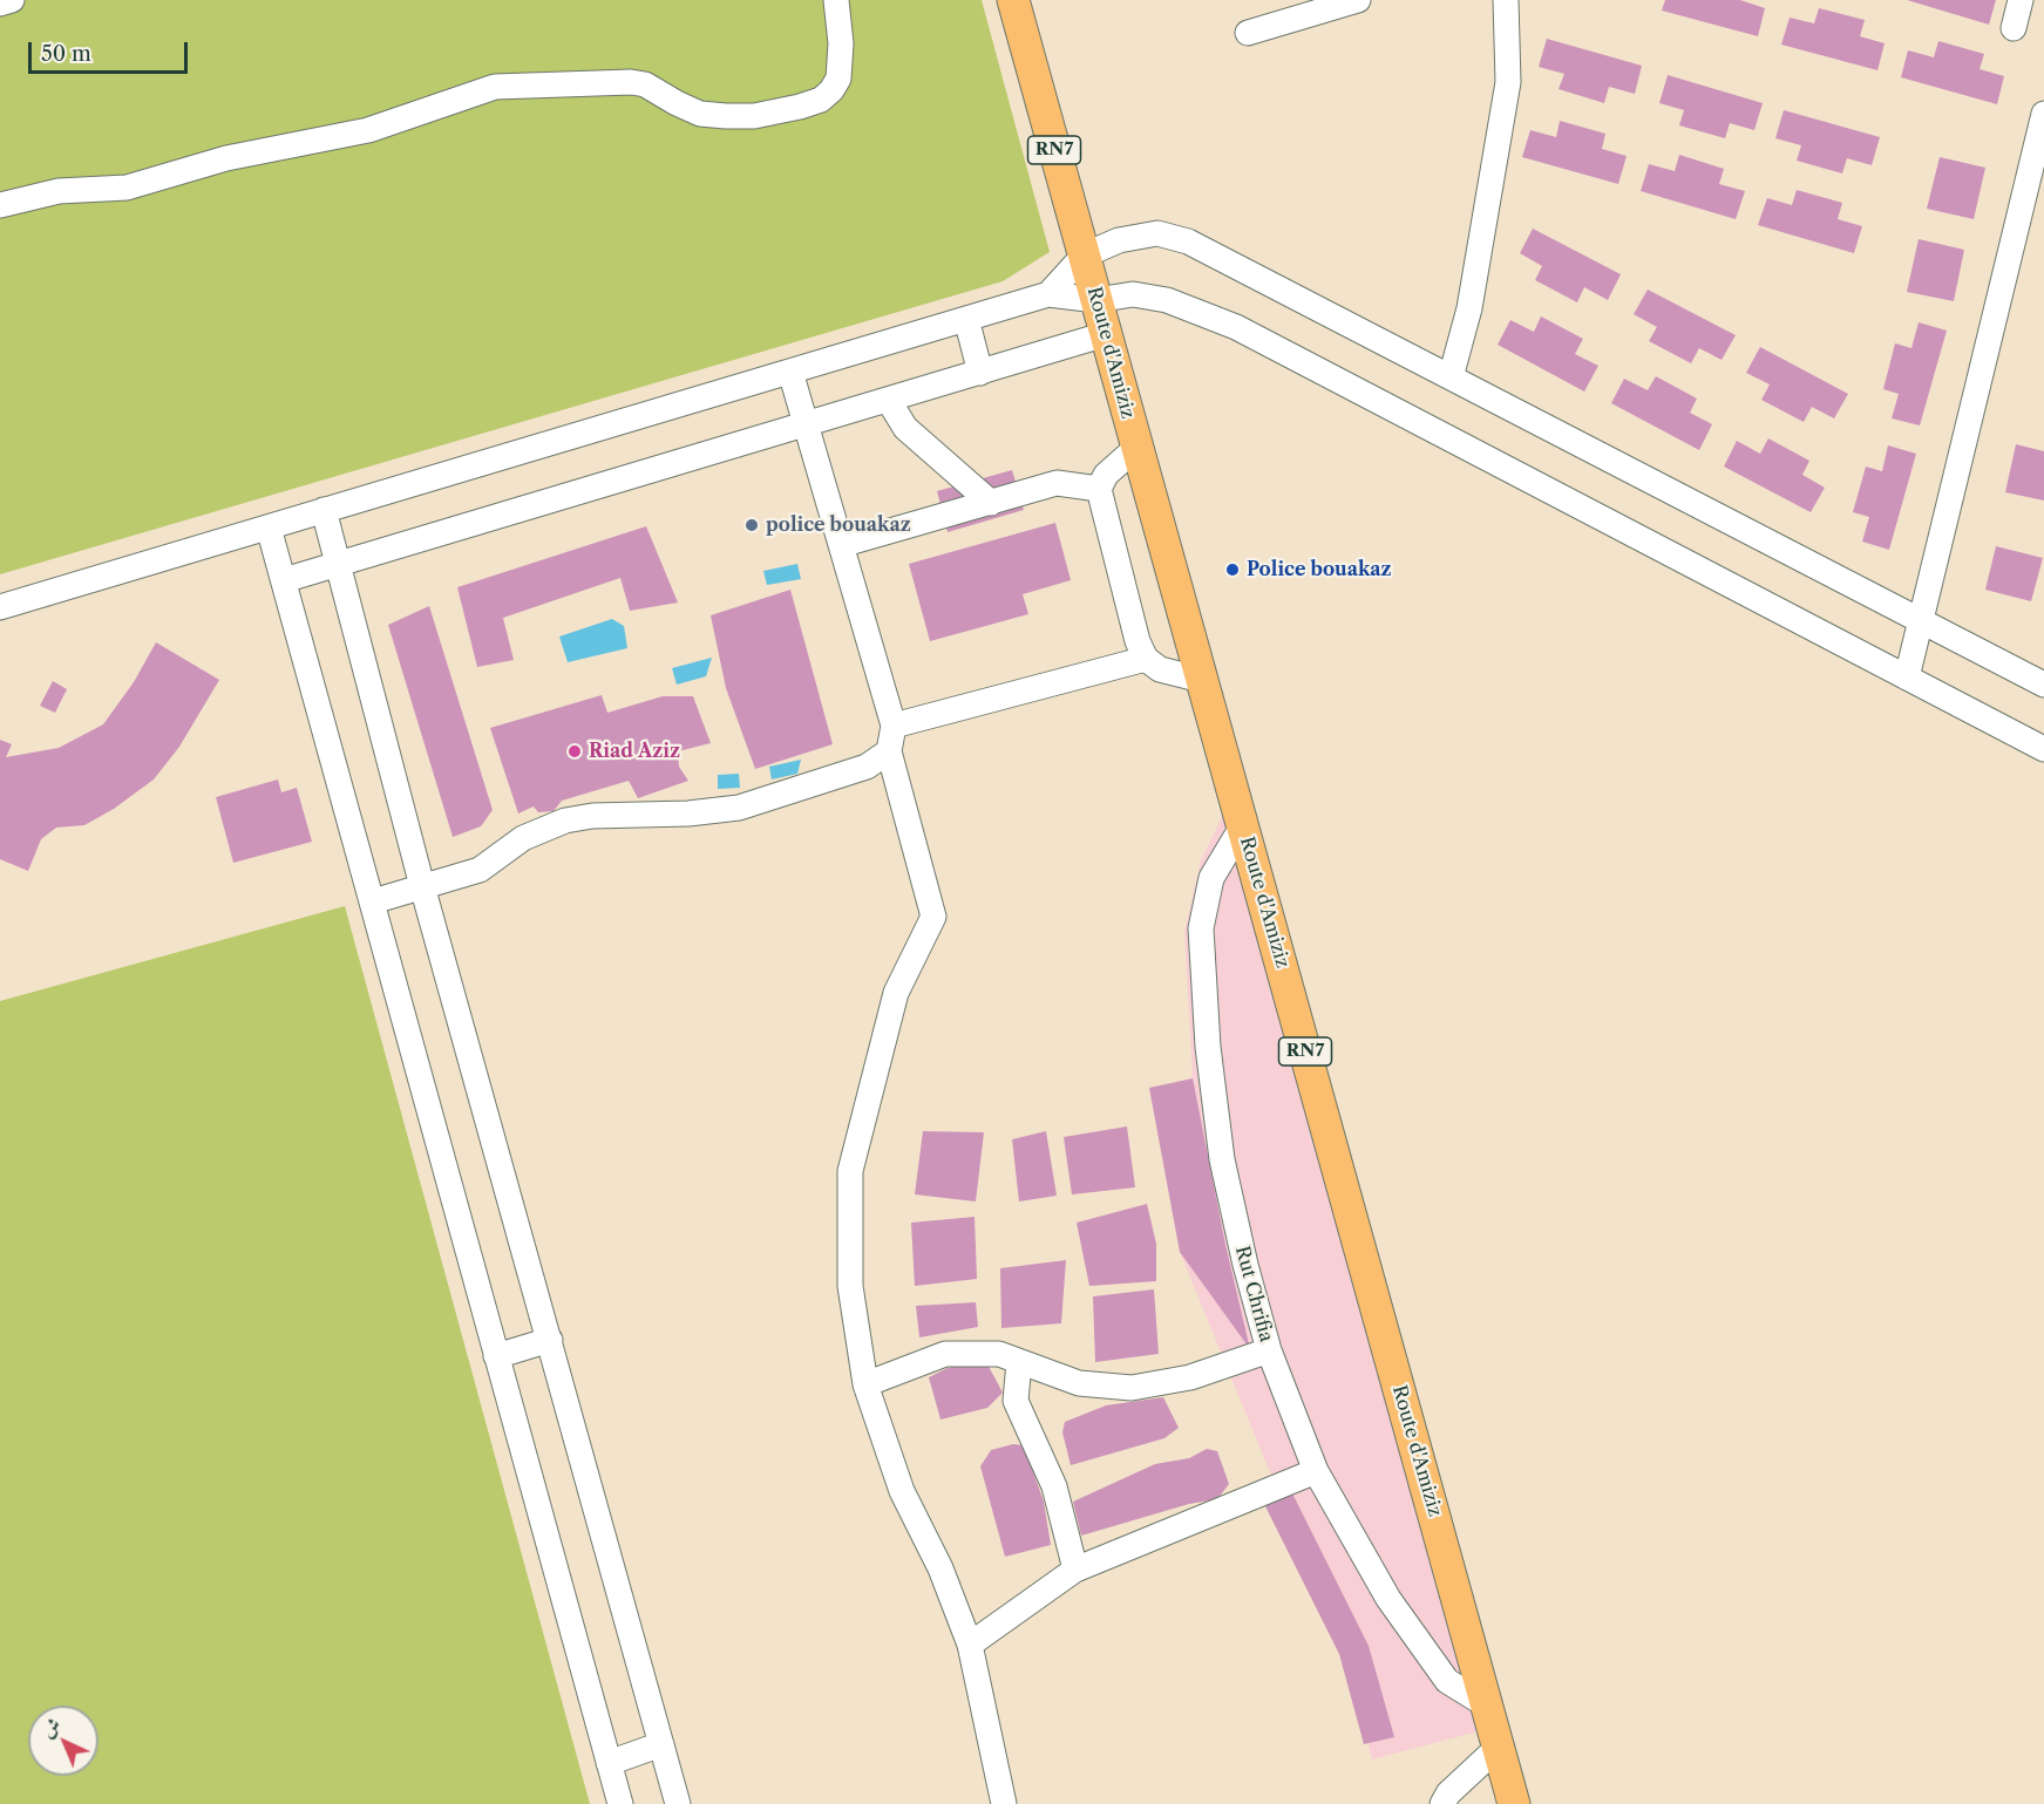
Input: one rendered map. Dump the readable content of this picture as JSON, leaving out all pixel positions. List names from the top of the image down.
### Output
{
  "streets": {
    "main road": ["RN7", "Route d'Amiziz"],
    "street": ["Rut Chrifia"]
  },
  "crossings": [
    ["Route d'Amiziz", "Rut Chrifia"]
  ],
  "places": ["police bouakaz", "Police bouakaz", "Riad Aziz"],
  "scale_bar": "50 m",
  "north": "top left"
}
